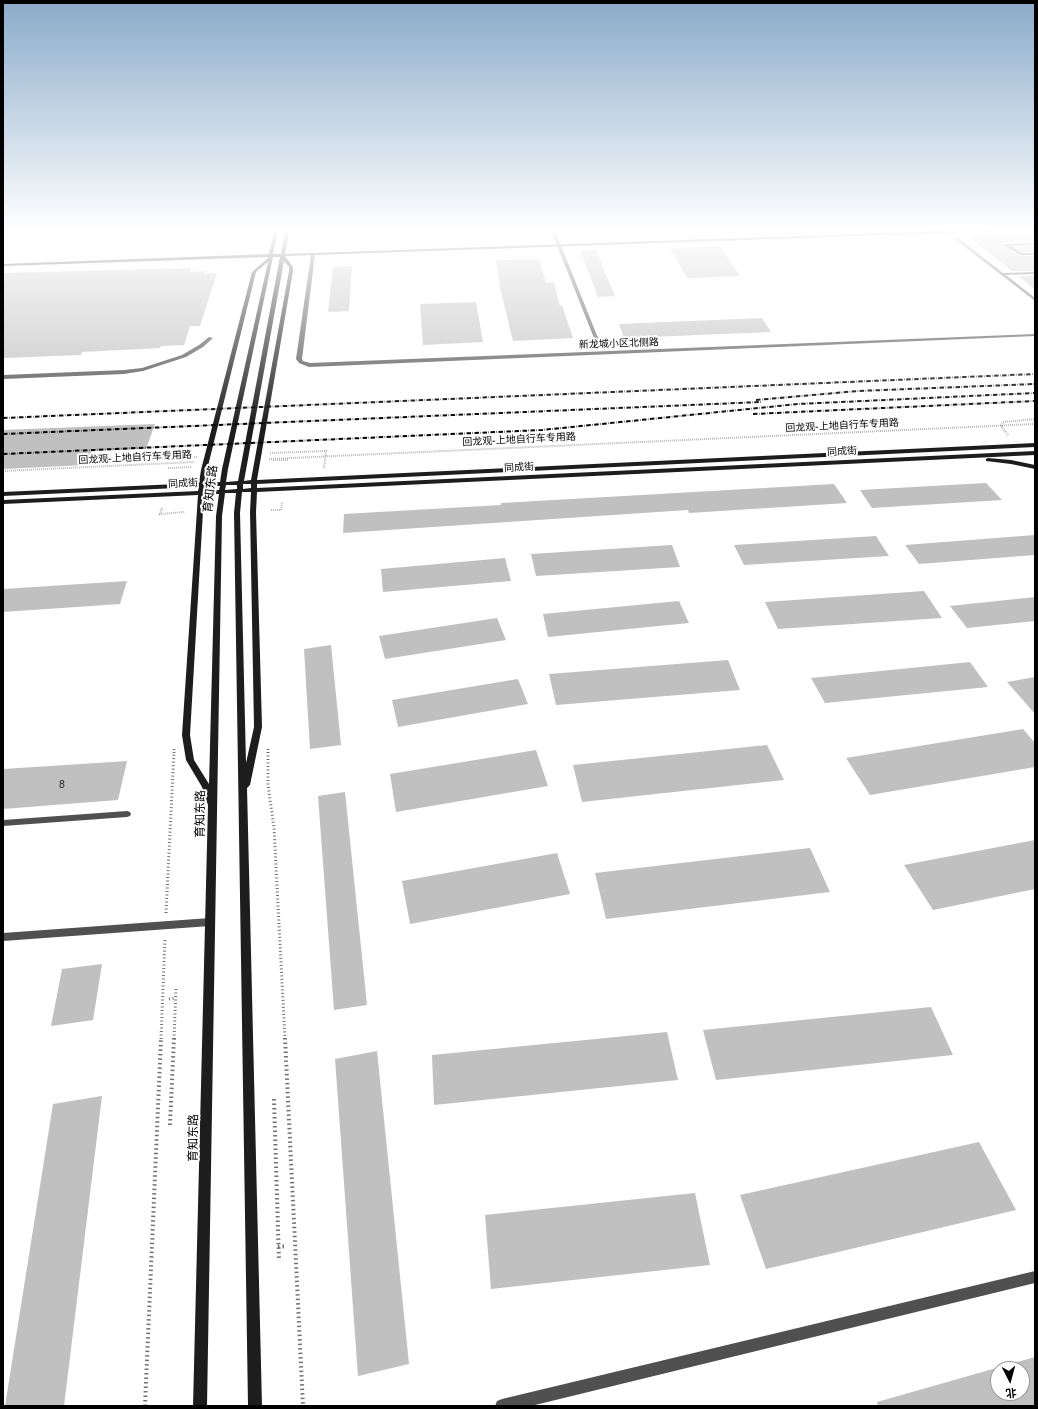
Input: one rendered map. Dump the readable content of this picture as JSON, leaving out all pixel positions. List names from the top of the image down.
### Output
{
  "streets": {
    "main road": ["同成街", "育知东路"],
    "street": ["新龙城小区北侧路"],
    "path": ["回龙观-上地自行车专用路"]
  },
  "house_numbers": ["8"],
  "north": "bottom"
}
